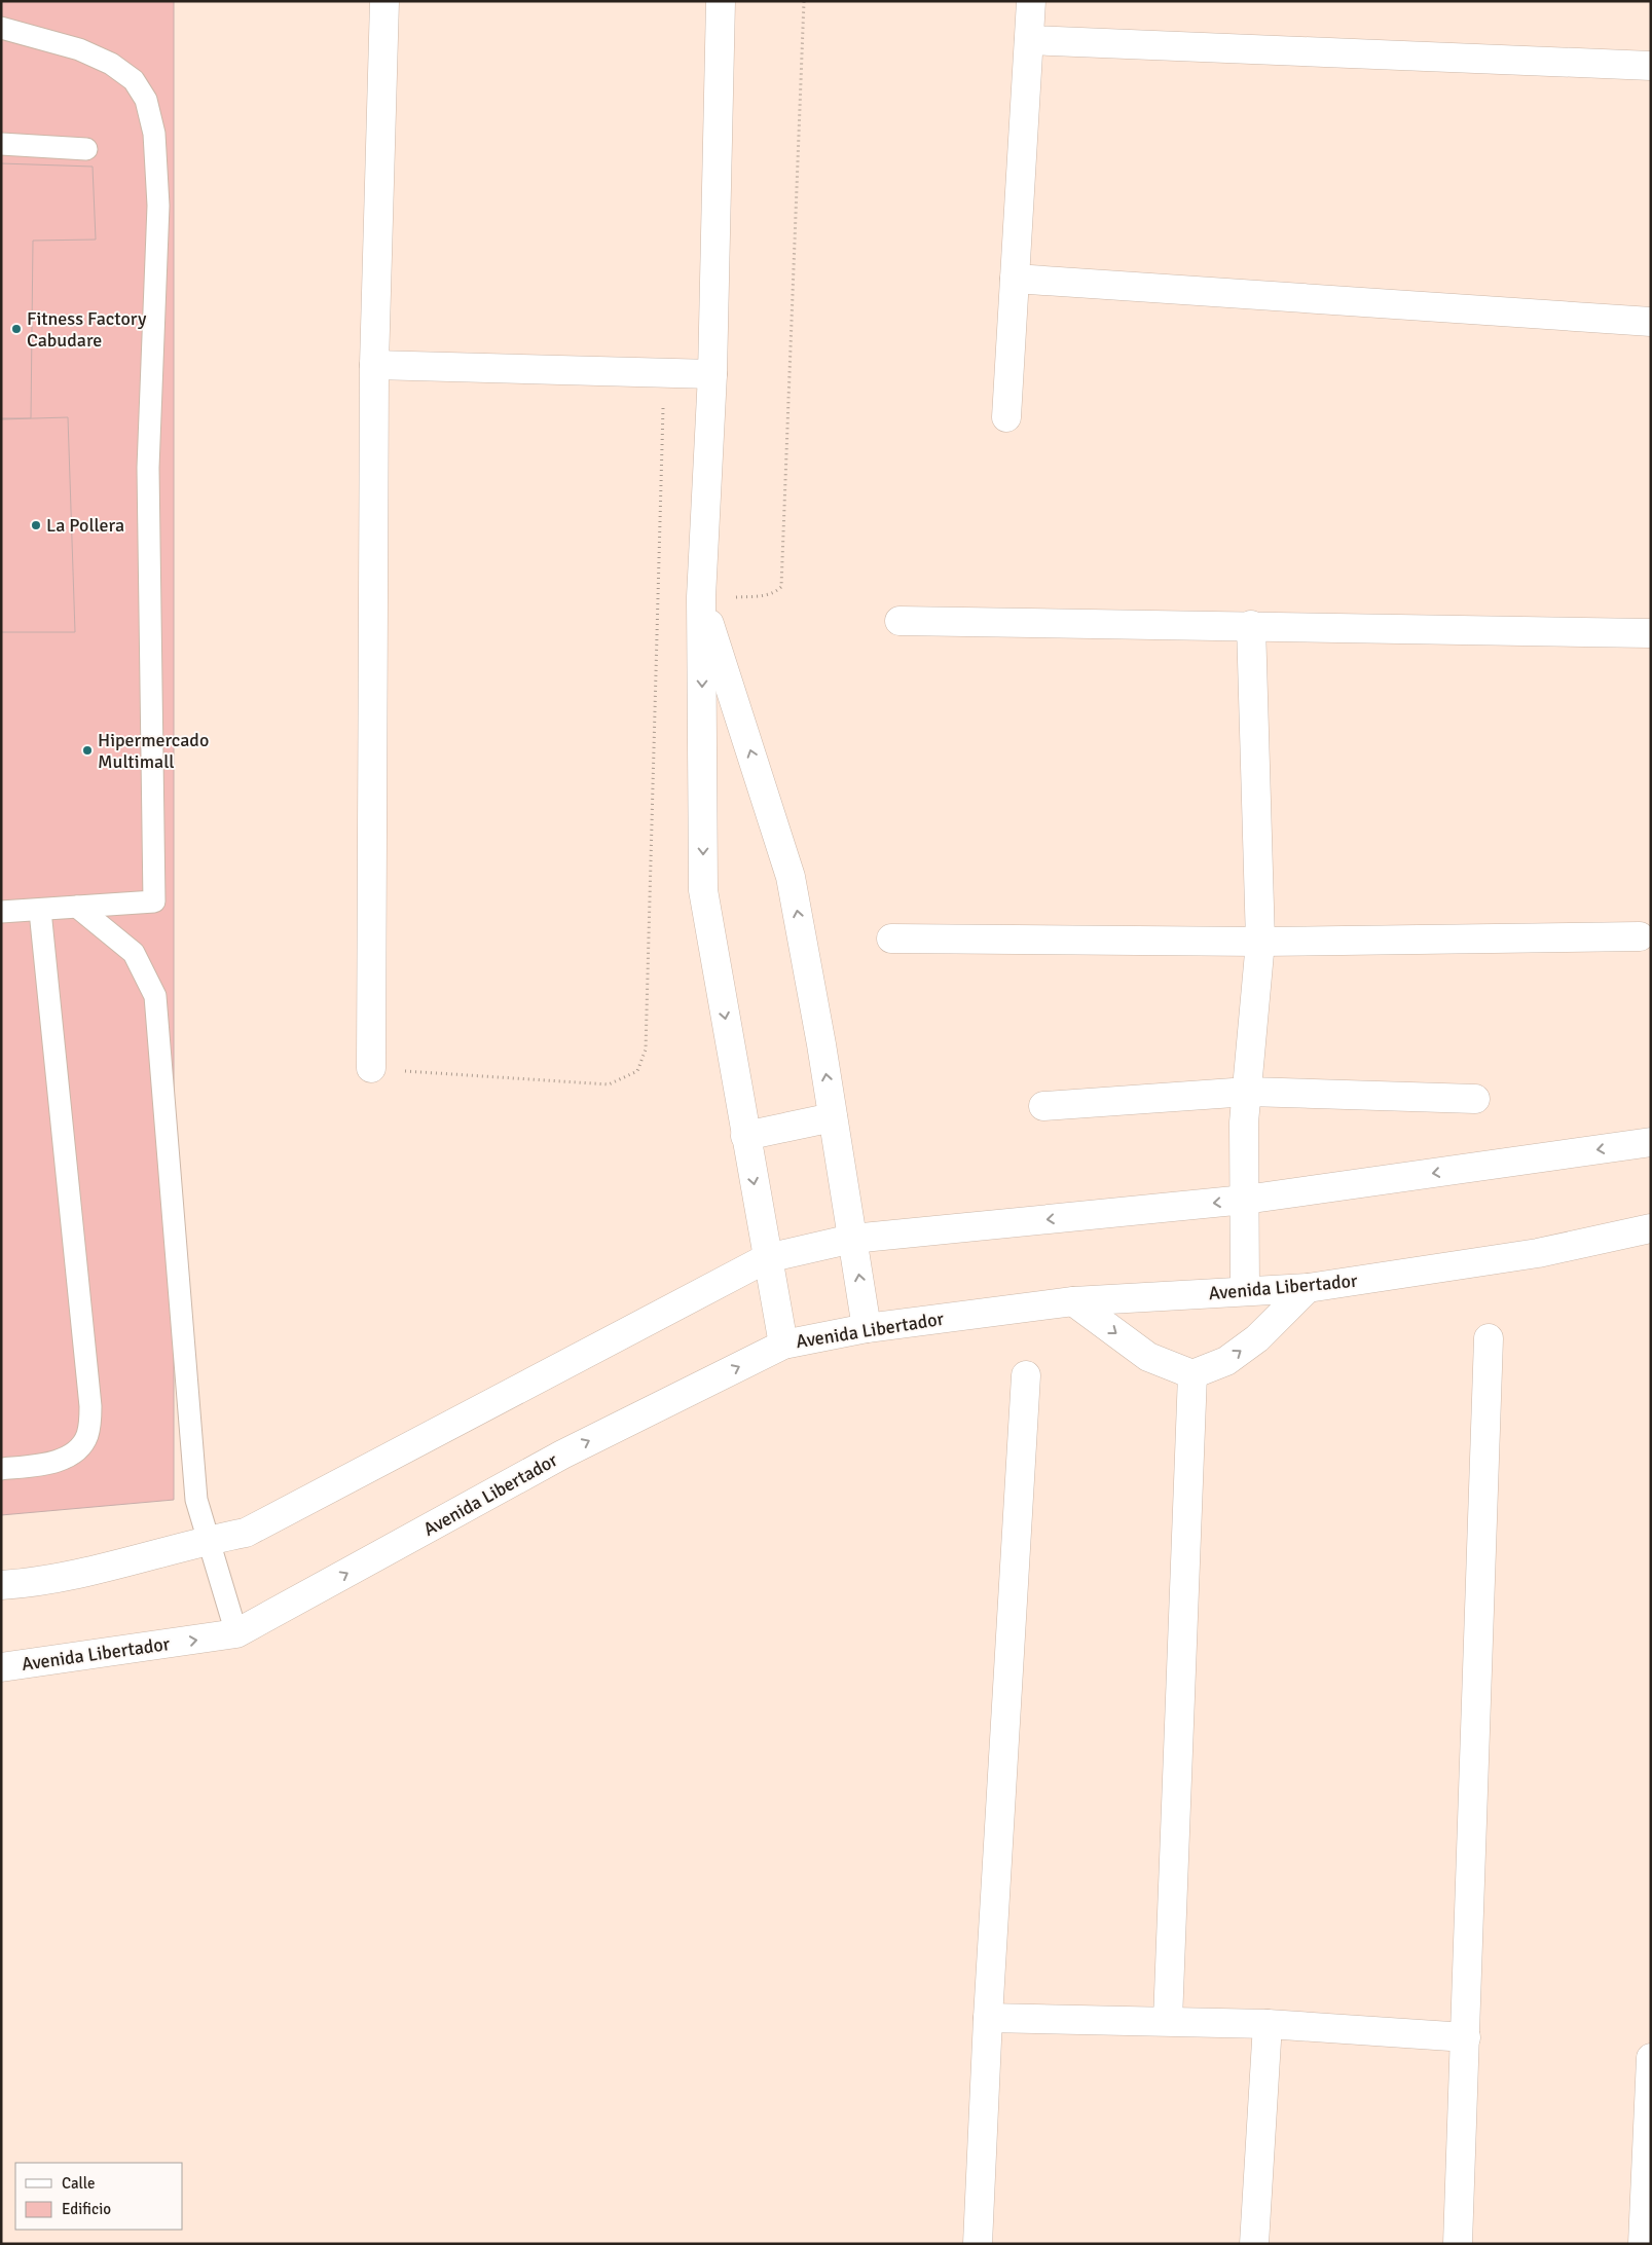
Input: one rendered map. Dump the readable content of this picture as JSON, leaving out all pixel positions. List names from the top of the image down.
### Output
{
  "streets": {
    "street": ["Avenida Libertador"]
  },
  "places": ["Fitness Factory Cabudare", "La Pollera", "Hipermercado Multimall"],
  "legend": ["Calle", "Edificio"]
}
